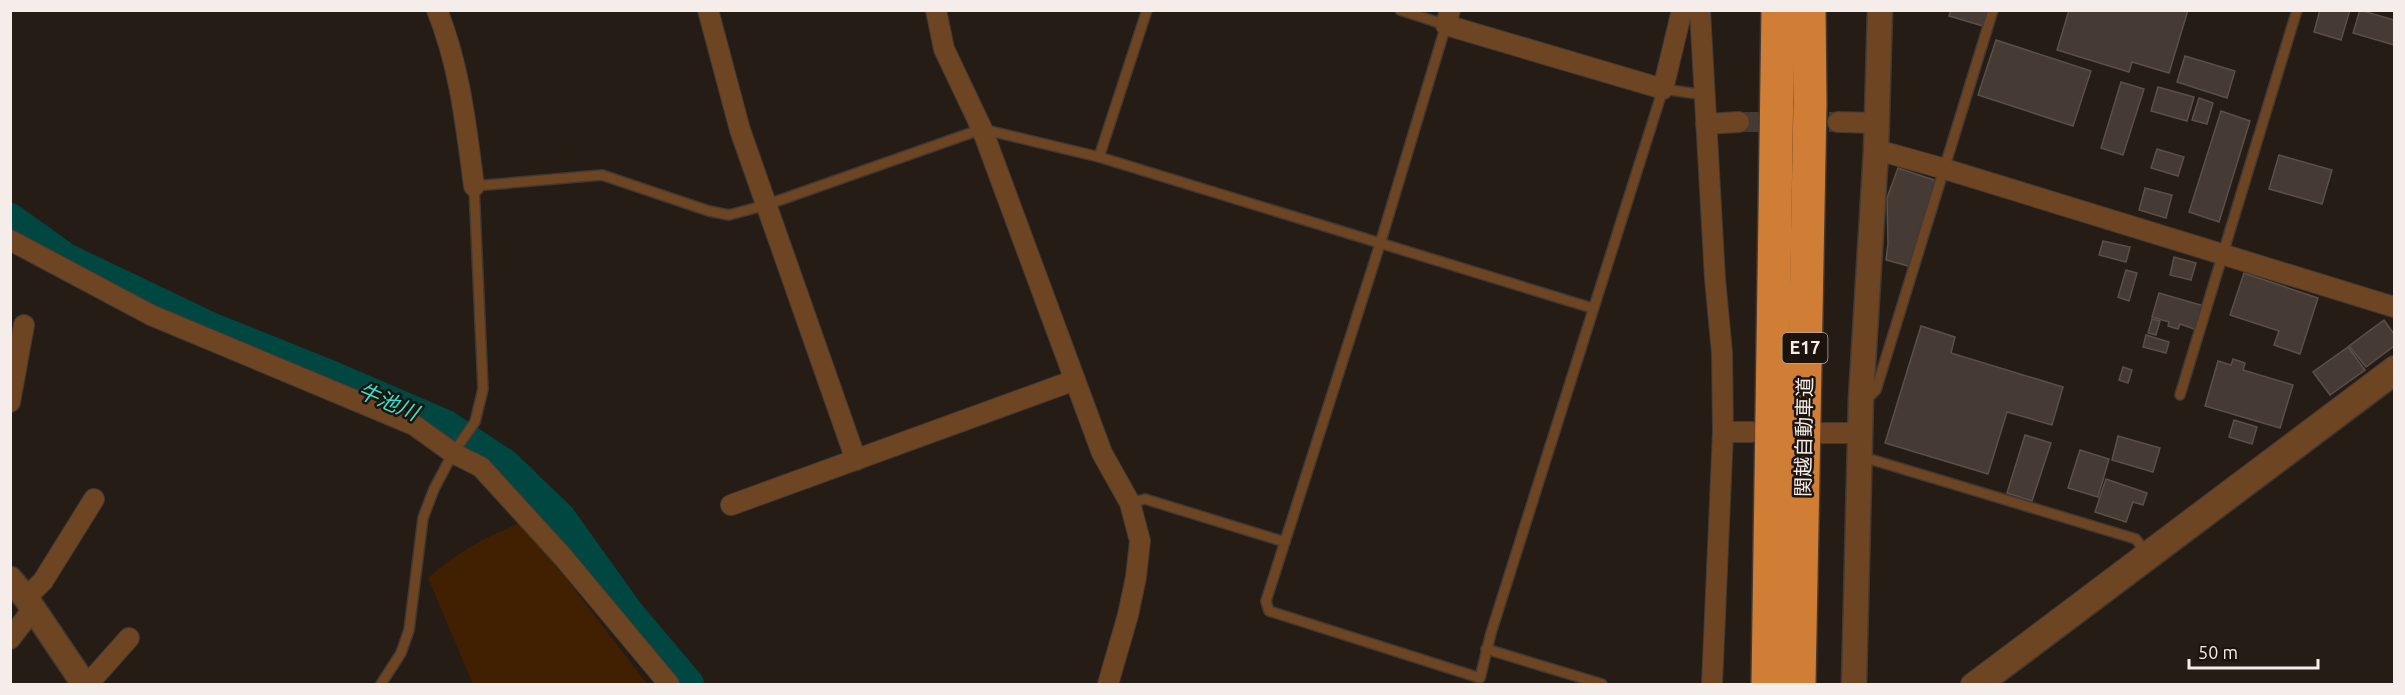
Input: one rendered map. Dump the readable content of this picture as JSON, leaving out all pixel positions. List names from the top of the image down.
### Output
{
  "streets": {
    "highway": ["E17", "関越自動車道"]
  },
  "water": ["牛池川"],
  "scale_bar": "50 m"
}
